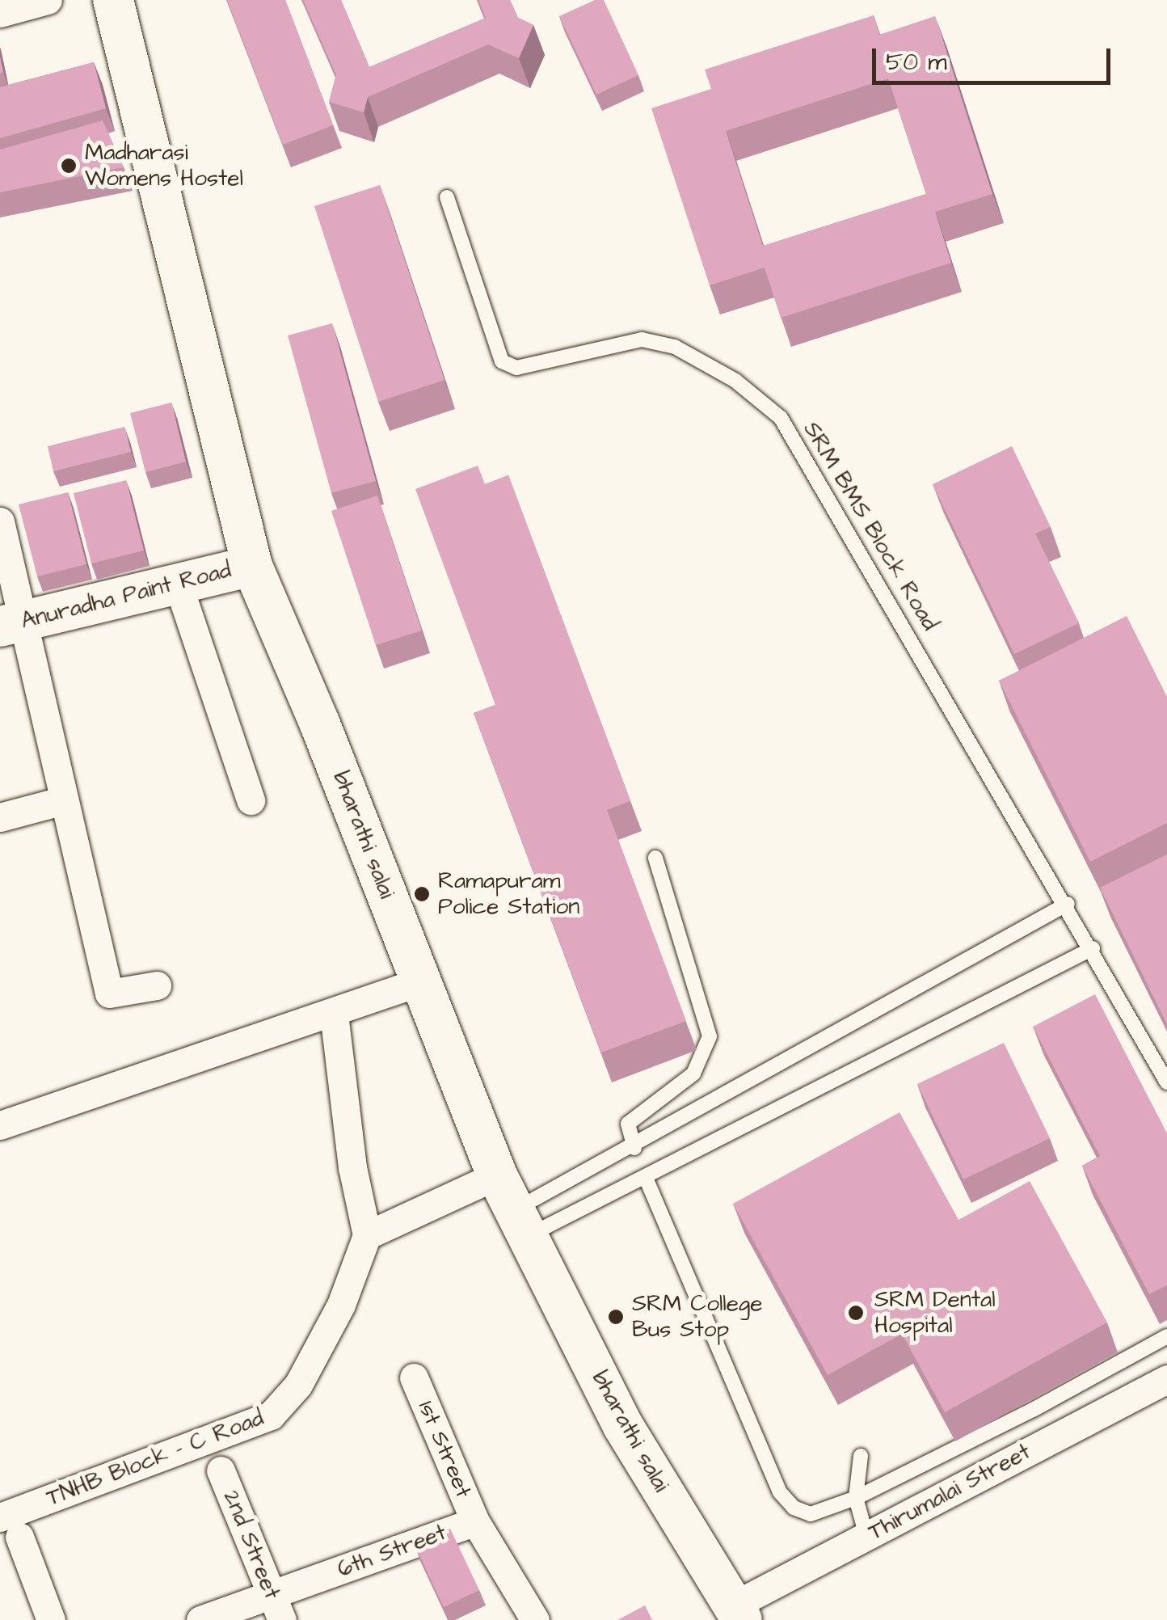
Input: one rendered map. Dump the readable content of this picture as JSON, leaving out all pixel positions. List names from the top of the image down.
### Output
{
  "streets": {
    "street": [
      "Anuradha Paint Road",
      "bharathi salai",
      "1st Street",
      "TNHB Block - C Road",
      "Thirumalai Street",
      "2nd Street",
      "6th Street"
    ],
    "lane": ["SRM BMS Block Road"]
  },
  "crossings": [
    ["Anuradha Paint Road", "bharathi salai"],
    ["bharathi salai", "Thirumalai Street"],
    ["1st Street", "6th Street"],
    ["2nd Street", "6th Street"]
  ],
  "places": [
    "Madharasi Womens Hostel",
    "Ramapuram Police Station",
    "SRM Dental Hospital",
    "SRM College Bus Stop"
  ],
  "scale_bar": "50 m"
}
